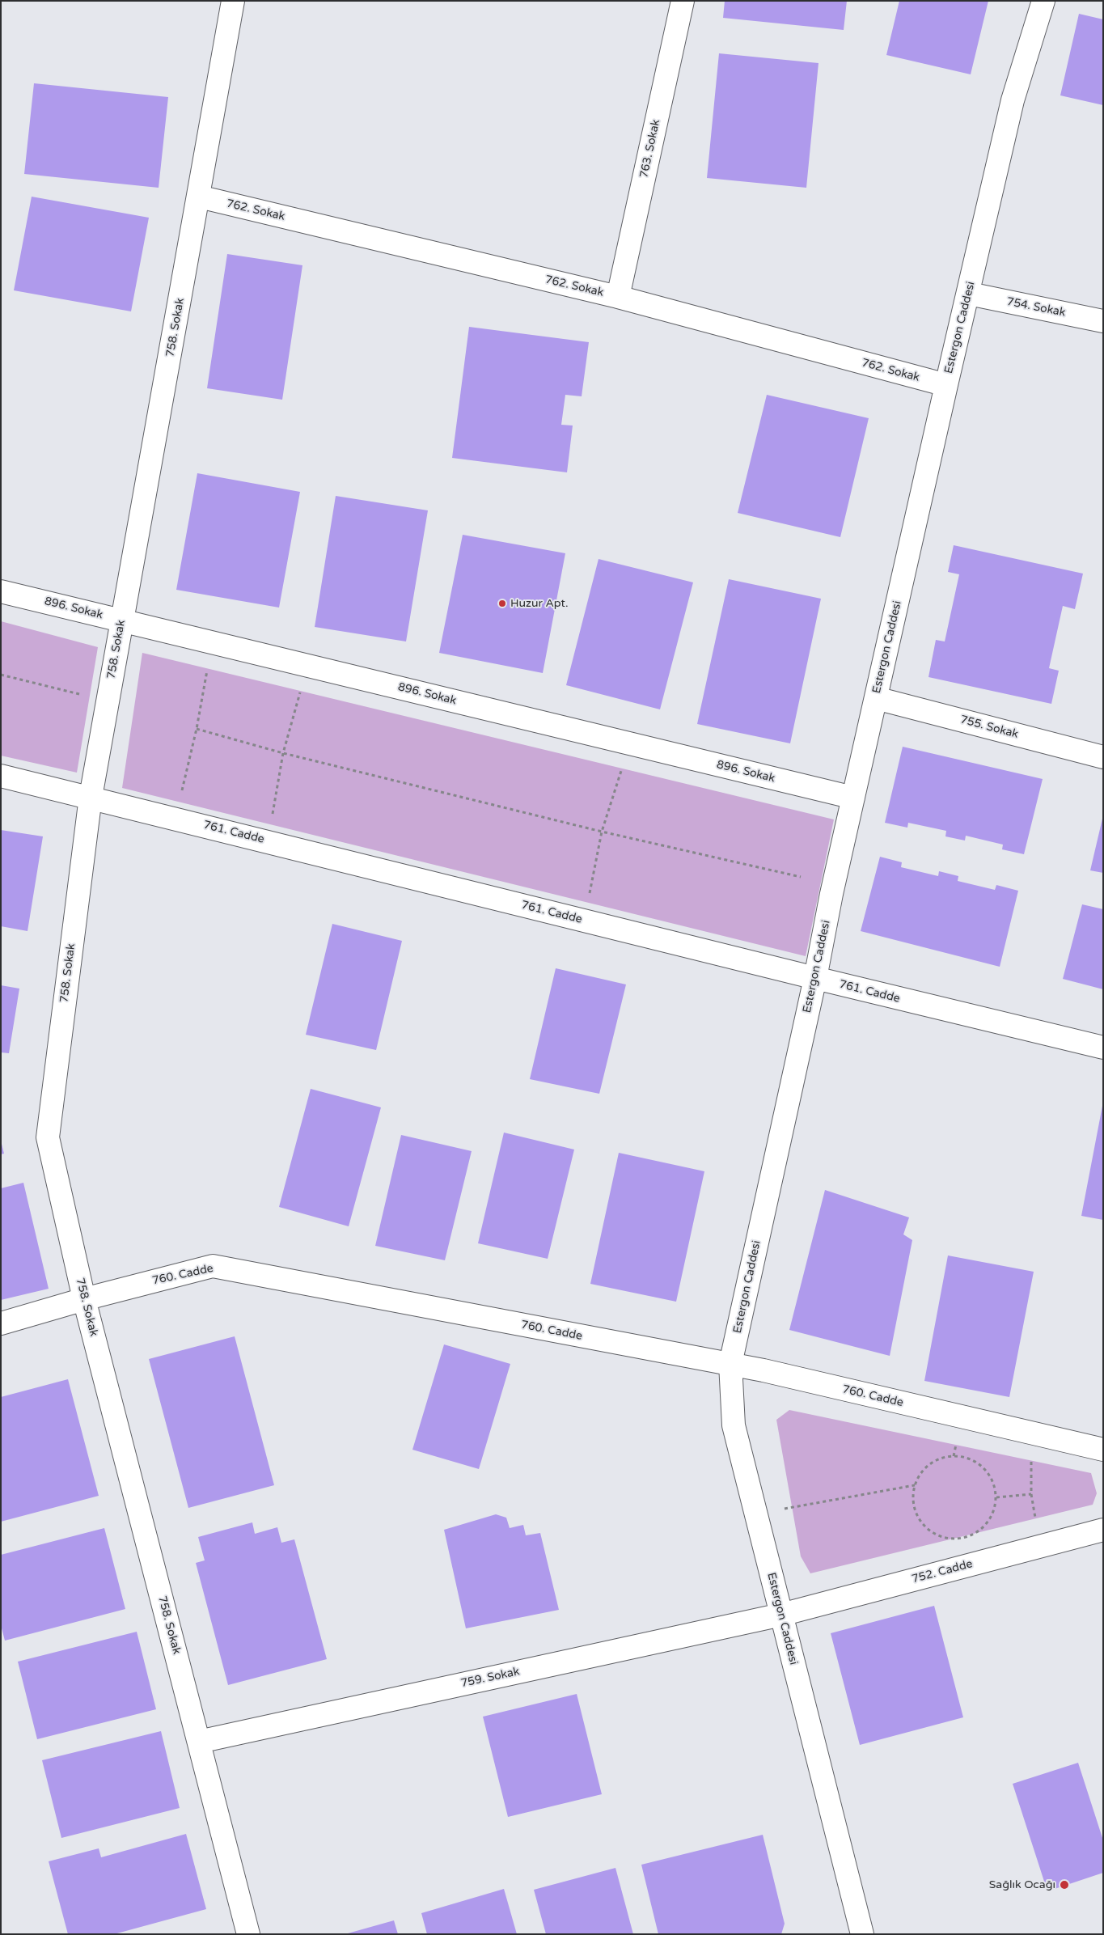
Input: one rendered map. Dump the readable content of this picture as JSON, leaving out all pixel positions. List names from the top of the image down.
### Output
{
  "streets": {
    "street": [
      "763. Sokak",
      "762. Sokak",
      "754. Sokak",
      "758. Sokak",
      "Estergon Caddesi",
      "896. Sokak",
      "755. Sokak",
      "761. Cadde",
      "760. Cadde",
      "752. Cadde",
      "759. Sokak"
    ]
  },
  "crossings": [
    ["763. Sokak", "762. Sokak"],
    ["762. Sokak", "758. Sokak"],
    ["762. Sokak", "Estergon Caddesi"],
    ["754. Sokak", "Estergon Caddesi"],
    ["758. Sokak", "896. Sokak"],
    ["758. Sokak", "761. Cadde"],
    ["758. Sokak", "760. Cadde"],
    ["758. Sokak", "759. Sokak"],
    ["Estergon Caddesi", "896. Sokak"],
    ["Estergon Caddesi", "755. Sokak"],
    ["Estergon Caddesi", "761. Cadde"],
    ["Estergon Caddesi", "760. Cadde"],
    ["Estergon Caddesi", "752. Cadde"],
    ["Estergon Caddesi", "759. Sokak"],
    ["752. Cadde", "759. Sokak"]
  ],
  "places": ["Huzur Apt.", "Sağlık Ocağı"]
}
